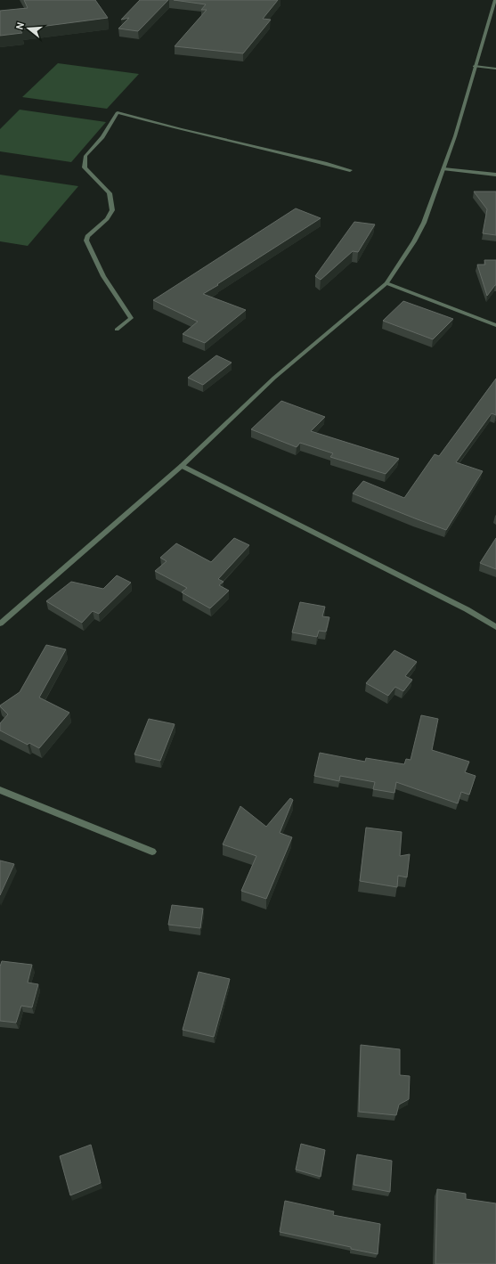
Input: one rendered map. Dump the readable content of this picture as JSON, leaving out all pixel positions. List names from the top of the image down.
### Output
{
  "north": "left"
}
